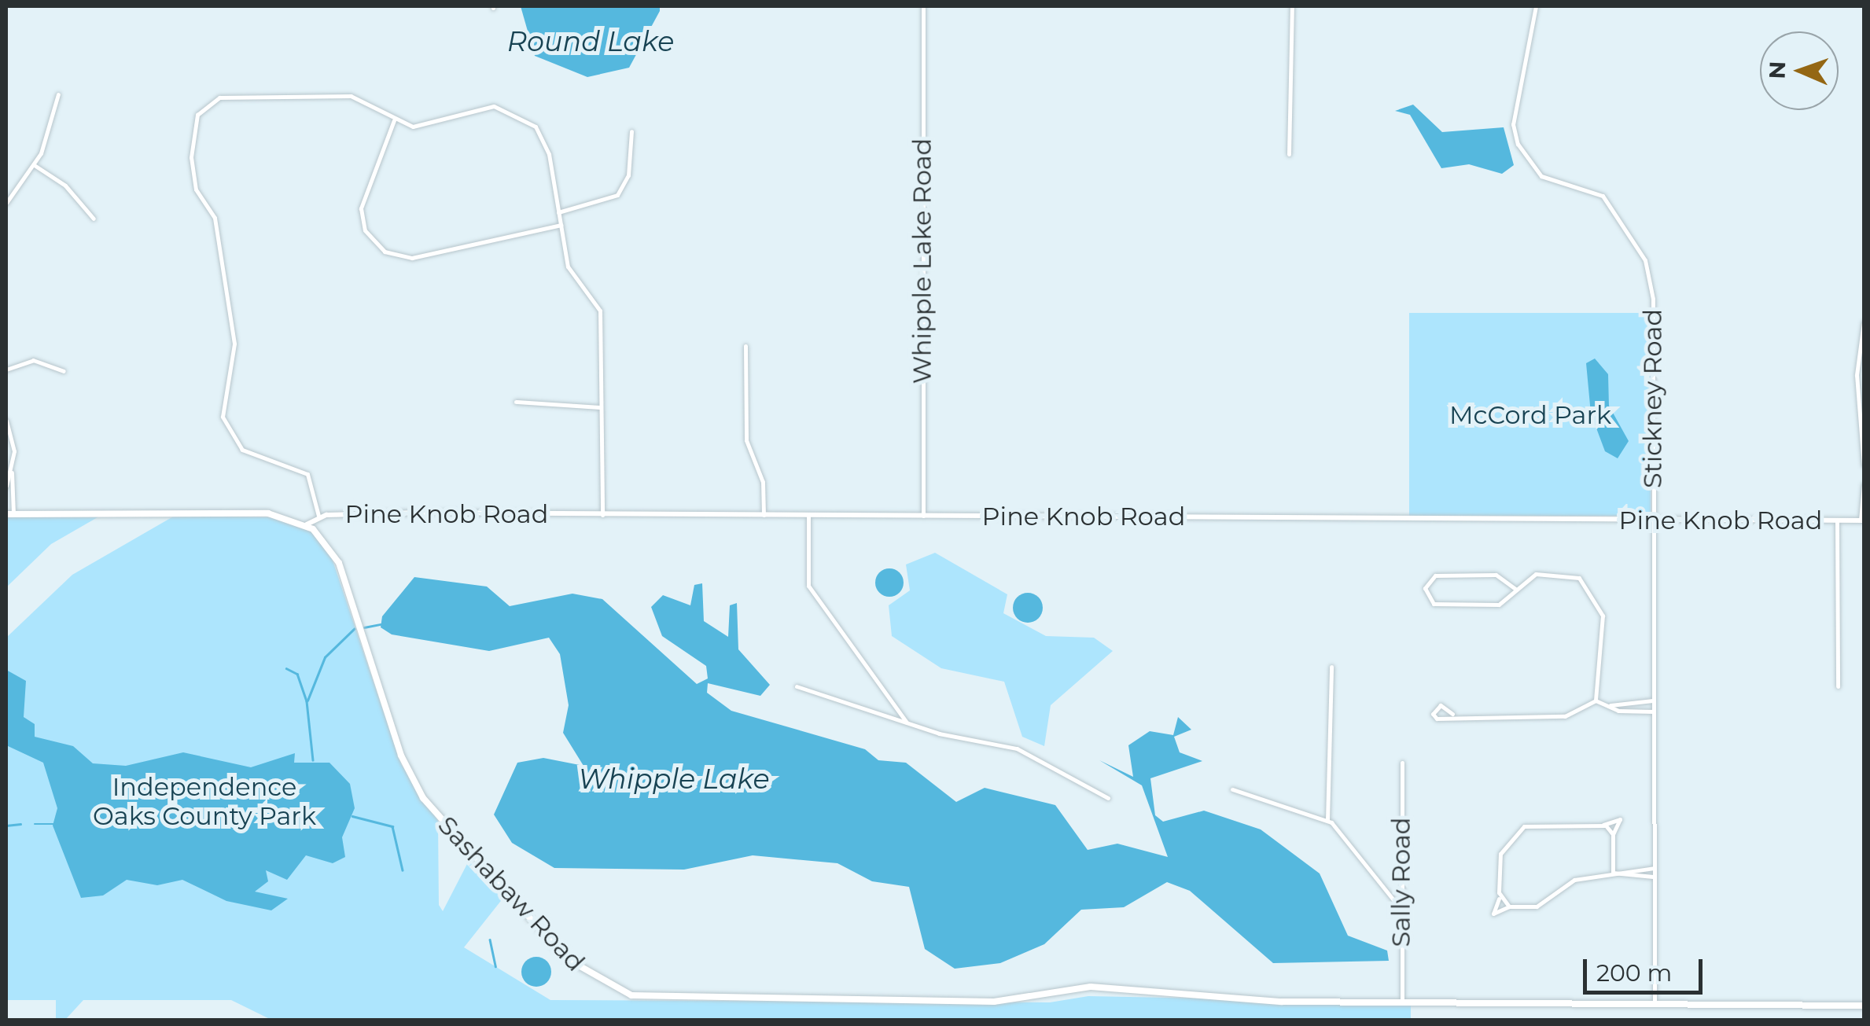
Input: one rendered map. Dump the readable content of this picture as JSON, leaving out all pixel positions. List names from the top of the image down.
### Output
{
  "streets": {
    "main road": ["Sashabaw Road"],
    "street": [
      "Whipple Lake Road",
      "Stickney Road",
      "Pine Knob Road",
      "Sally Road"
    ]
  },
  "crossings": [
    ["Whipple Lake Road", "Pine Knob Road"],
    ["Stickney Road", "Pine Knob Road"],
    ["Stickney Road", "Sashabaw Road"],
    ["Pine Knob Road", "Sashabaw Road"],
    ["Sally Road", "Sashabaw Road"]
  ],
  "water": ["Round Lake", "Whipple Lake"],
  "parks": ["McCord Park", "Independence Oaks County Park"],
  "scale_bar": "200 m",
  "north": "left"
}
